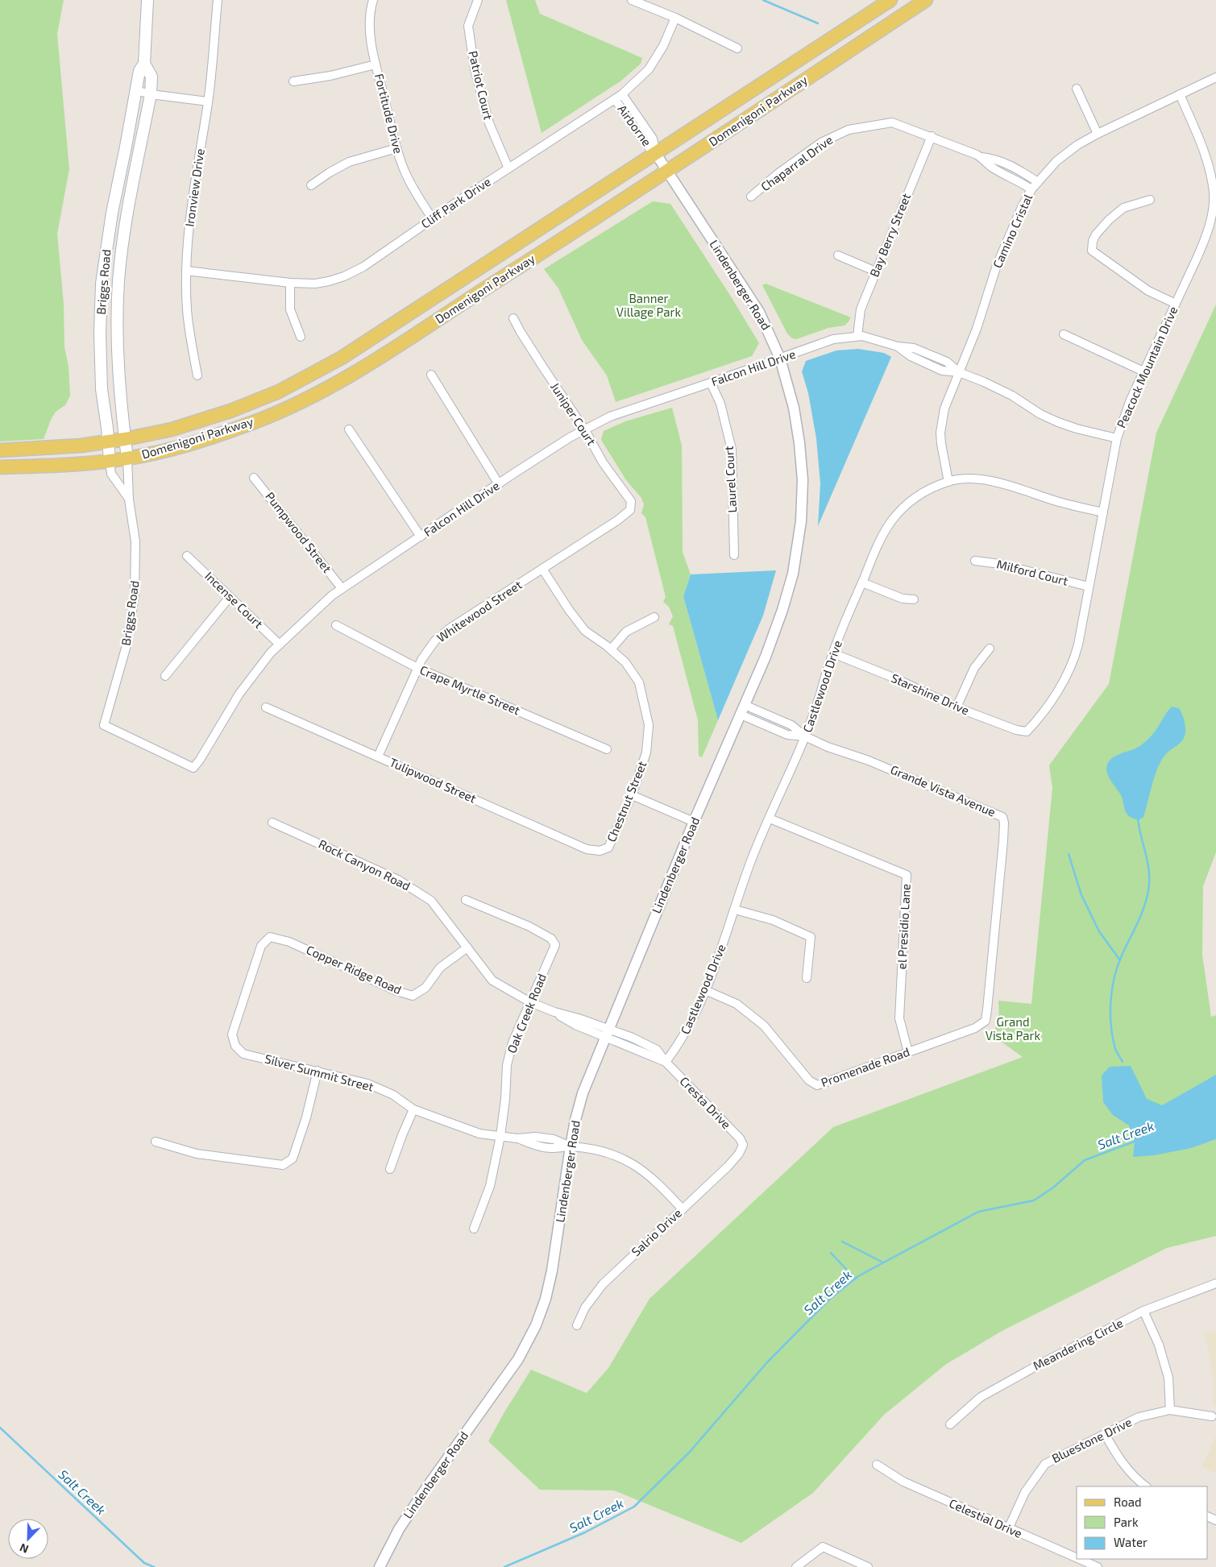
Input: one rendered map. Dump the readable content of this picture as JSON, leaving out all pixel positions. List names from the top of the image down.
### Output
{
  "streets": {
    "main road": ["Domenigoni Parkway", "Briggs Road"],
    "street": [
      "Patriot Court",
      "Fortitude Drive",
      "Airborne",
      "Chaparral Drive",
      "Ironview Drive",
      "Cliff Park Drive",
      "Camino Cristal",
      "Bay Berry Street",
      "Lindenberger Road",
      "Peacock Mountain Drive",
      "Falcon Hill Drive",
      "Juniper Court",
      "Laurel Court",
      "Pumpwood Street",
      "Milford Court",
      "Incense Court",
      "Whitewood Street",
      "Castlewood Drive",
      "Crape Myrtle Street",
      "Starshine Drive",
      "Tulipwood Street",
      "Grande Vista Avenue",
      "Chestnut Street",
      "Rock Canyon Road",
      "el Presidio Lane",
      "Copper Ridge Road",
      "Oak Creek Road",
      "Promenade Road",
      "Silver Summit Street",
      "Cresta Drive",
      "Salrio Drive",
      "Meandering Circle",
      "Bluestone Drive",
      "Celestial Drive"
    ]
  },
  "crossings": [
    ["Patriot Court", "Cliff Park Drive"],
    ["Domenigoni Parkway", "Airborne"],
    ["Domenigoni Parkway", "Briggs Road"],
    ["Domenigoni Parkway", "Lindenberger Road"],
    ["Fortitude Drive", "Cliff Park Drive"],
    ["Airborne", "Cliff Park Drive"],
    ["Airborne", "Lindenberger Road"],
    ["Chaparral Drive", "Camino Cristal"],
    ["Chaparral Drive", "Bay Berry Street"],
    ["Ironview Drive", "Cliff Park Drive"],
    ["Camino Cristal", "Peacock Mountain Drive"],
    ["Camino Cristal", "Falcon Hill Drive"],
    ["Camino Cristal", "Castlewood Drive"],
    ["Bay Berry Street", "Falcon Hill Drive"],
    ["Briggs Road", "Falcon Hill Drive"],
    ["Lindenberger Road", "Falcon Hill Drive"],
    ["Lindenberger Road", "Grande Vista Avenue"],
    ["Lindenberger Road", "Rock Canyon Road"],
    ["Lindenberger Road", "Silver Summit Street"],
    ["Lindenberger Road", "Cresta Drive"],
    ["Peacock Mountain Drive", "Falcon Hill Drive"],
    ["Peacock Mountain Drive", "Milford Court"],
    ["Peacock Mountain Drive", "Castlewood Drive"],
    ["Peacock Mountain Drive", "Starshine Drive"],
    ["Falcon Hill Drive", "Juniper Court"],
    ["Falcon Hill Drive", "Laurel Court"],
    ["Falcon Hill Drive", "Pumpwood Street"],
    ["Falcon Hill Drive", "Incense Court"],
    ["Juniper Court", "Whitewood Street"],
    ["Whitewood Street", "Crape Myrtle Street"],
    ["Whitewood Street", "Tulipwood Street"],
    ["Whitewood Street", "Chestnut Street"],
    ["Castlewood Drive", "Starshine Drive"],
    ["Castlewood Drive", "Grande Vista Avenue"],
    ["Castlewood Drive", "el Presidio Lane"],
    ["Castlewood Drive", "Promenade Road"],
    ["Castlewood Drive", "Cresta Drive"],
    ["Tulipwood Street", "Chestnut Street"],
    ["Grande Vista Avenue", "Promenade Road"],
    ["Rock Canyon Road", "Copper Ridge Road"],
    ["Rock Canyon Road", "Oak Creek Road"],
    ["Rock Canyon Road", "Cresta Drive"],
    ["el Presidio Lane", "Promenade Road"],
    ["Copper Ridge Road", "Silver Summit Street"],
    ["Oak Creek Road", "Silver Summit Street"],
    ["Silver Summit Street", "Salrio Drive"],
    ["Cresta Drive", "Salrio Drive"],
    ["Bluestone Drive", "Celestial Drive"]
  ],
  "water": ["Salt Creek"],
  "parks": ["Banner Village Park", "Grand Vista Park"],
  "legend": ["Road", "Park", "Water"],
  "north": "bottom left"
}
